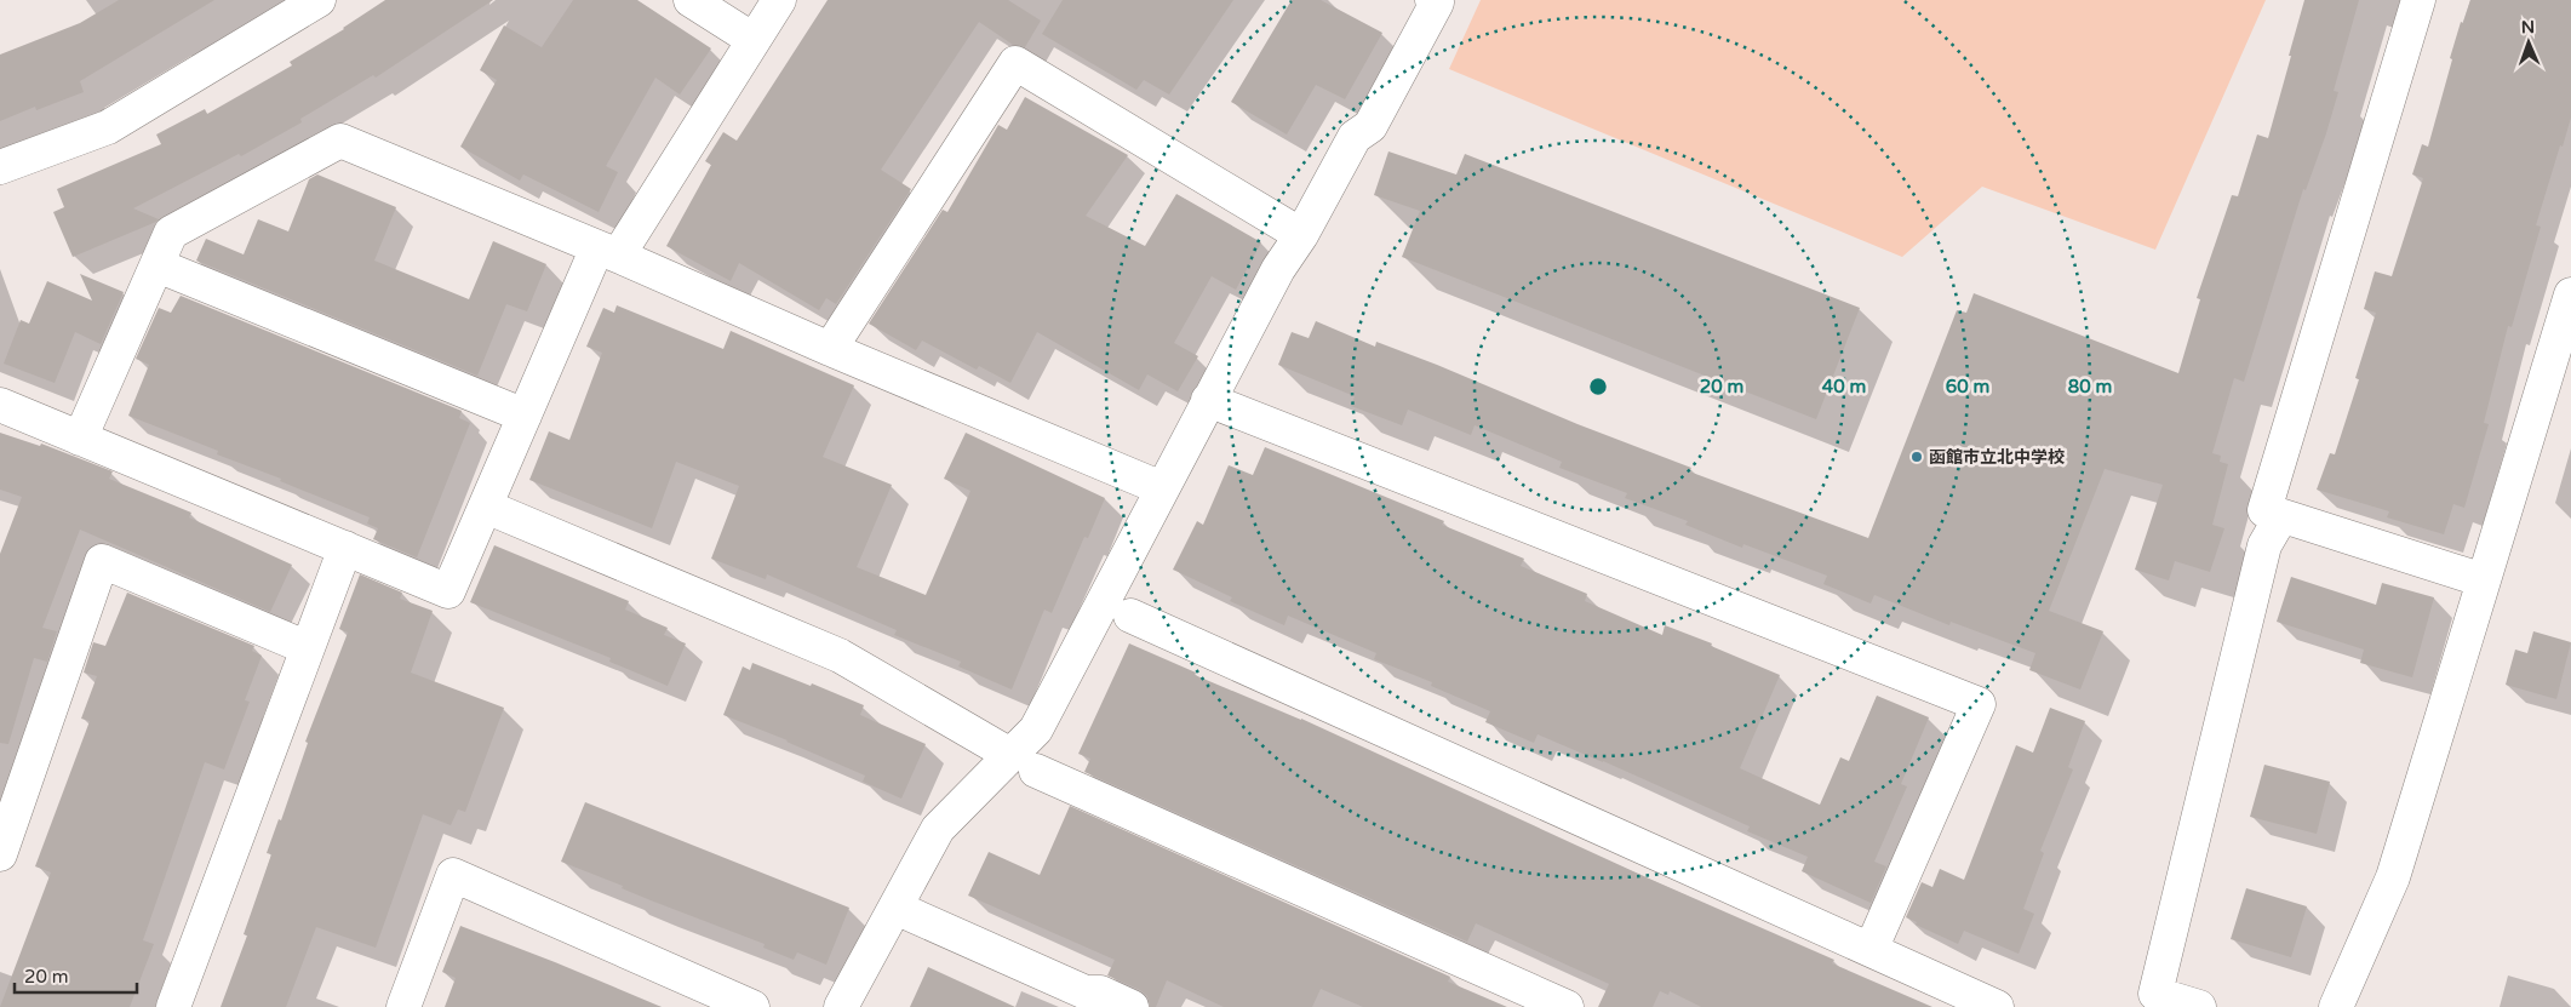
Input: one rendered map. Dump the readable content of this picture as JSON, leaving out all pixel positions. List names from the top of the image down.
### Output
{
  "places": ["函館市立北中学校"],
  "scale_bar": "20 m",
  "north": "top",
  "rings": [
    "20 m",
    "40 m",
    "60 m",
    "80 m"
  ]
}
